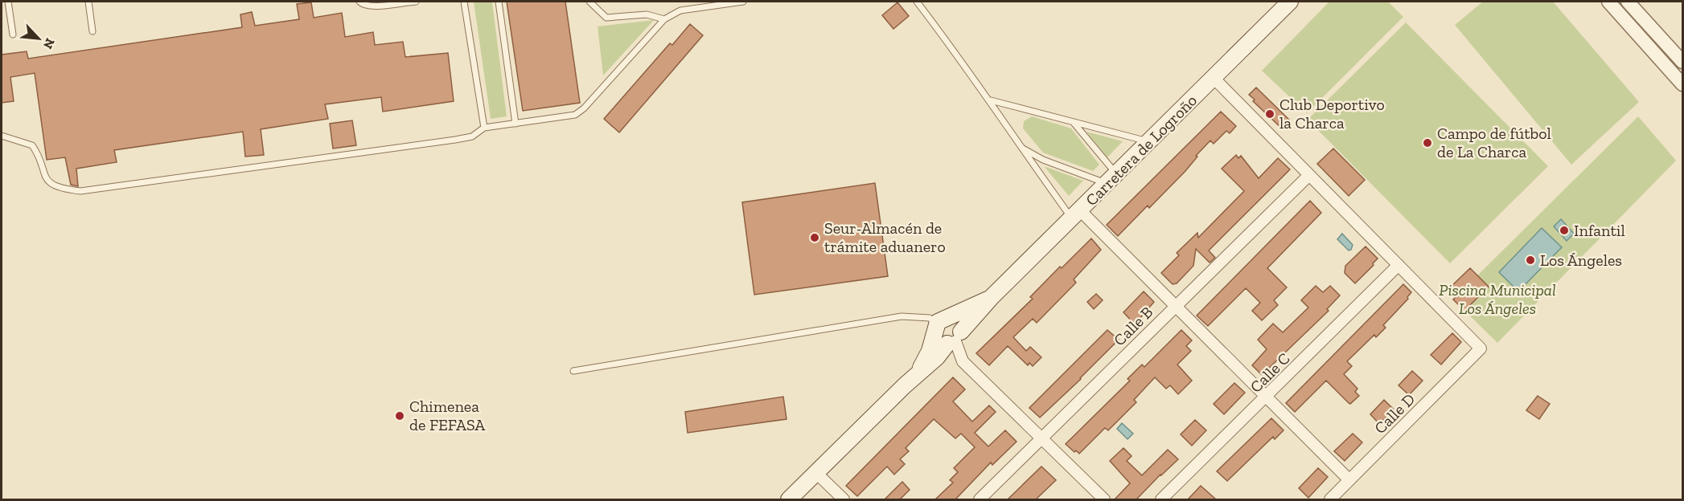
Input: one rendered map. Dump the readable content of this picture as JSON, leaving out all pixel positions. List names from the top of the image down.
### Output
{
  "streets": {
    "main road": ["Carretera de Logroño"],
    "street": ["Calle B", "Calle C", "Calle D"]
  },
  "crossings": [
    ["Calle C", "Calle D"]
  ],
  "parks": ["Piscina Municipal Los Ángeles"],
  "places": [
    "Club Deportivo la Charca",
    "Campo de fútbol de La Charca",
    "Infantil",
    "Seur-Almacén de trámite aduanero",
    "Los Ángeles",
    "Chimenea de FEFASA"
  ],
  "north": "bottom right"
}
